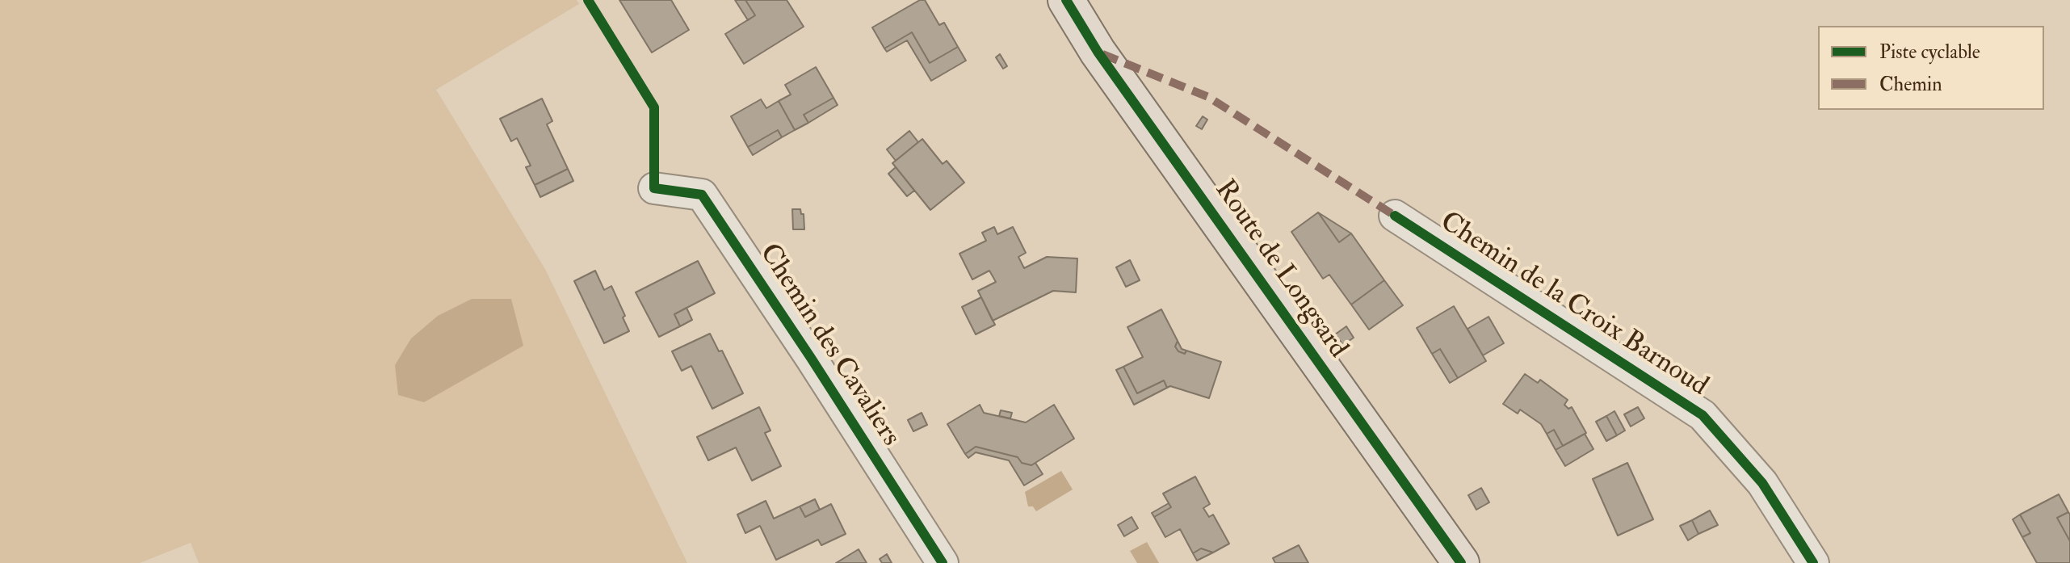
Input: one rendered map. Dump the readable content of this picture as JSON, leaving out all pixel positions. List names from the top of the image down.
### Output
{
  "streets": {
    "main road": ["Route de Longsard"],
    "street": ["Chemin de la Croix Barnoud", "Chemin des Cavaliers"]
  },
  "legend": ["Piste cyclable", "Chemin"]
}
